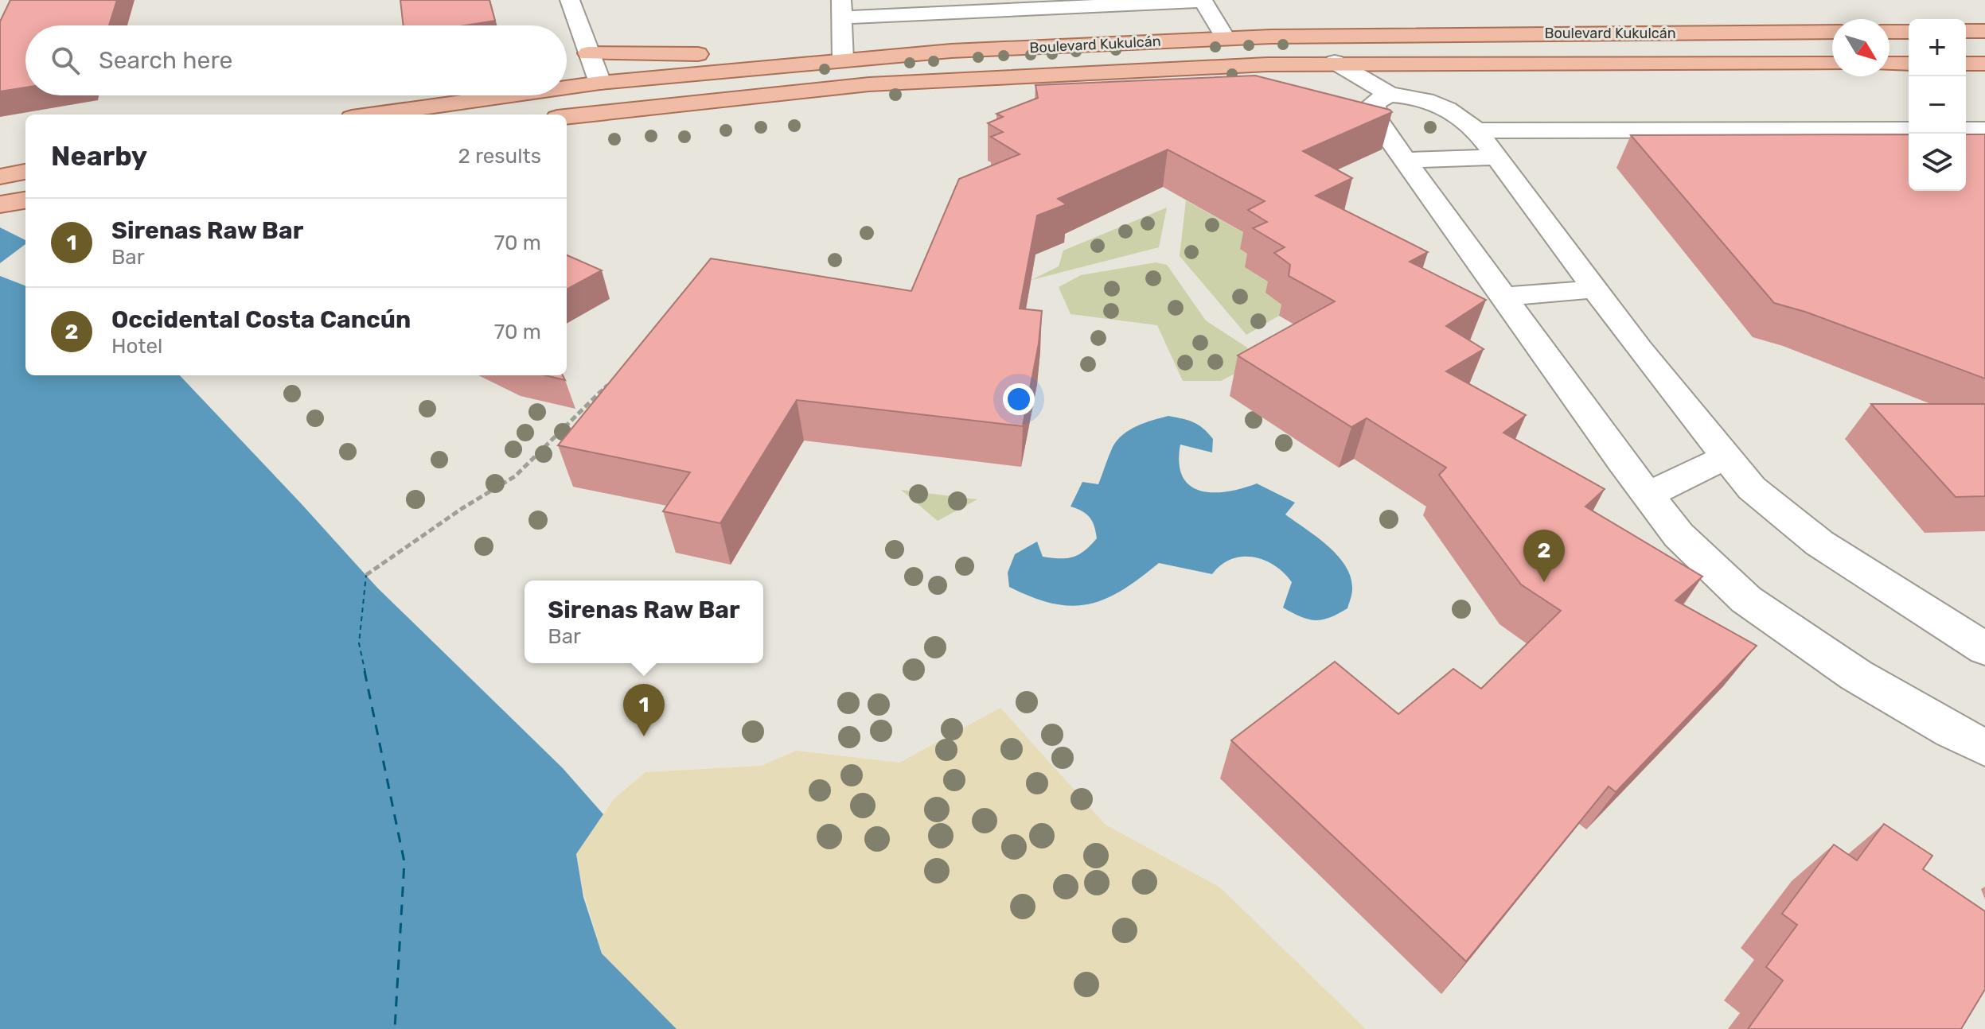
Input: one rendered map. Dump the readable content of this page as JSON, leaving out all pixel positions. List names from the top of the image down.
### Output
{
  "streets": {
    "main road": ["Boulevard Kukulcán"]
  },
  "north": "bottom right",
  "page": {
    "map_buttons": ["+", "−"],
    "search": "Search here",
    "heading": ["Nearby", "2 results"],
    "list": [
      {
        "mark": "1",
        "name": "Sirenas Raw Bar",
        "note": "Bar",
        "value": "70 m"
      },
      {
        "mark": "2",
        "name": "Occidental Costa Cancún",
        "note": "Hotel",
        "value": "70 m"
      }
    ],
    "pins": ["2", "1"],
    "popup": ["Sirenas Raw Bar", "Bar"]
  }
}
